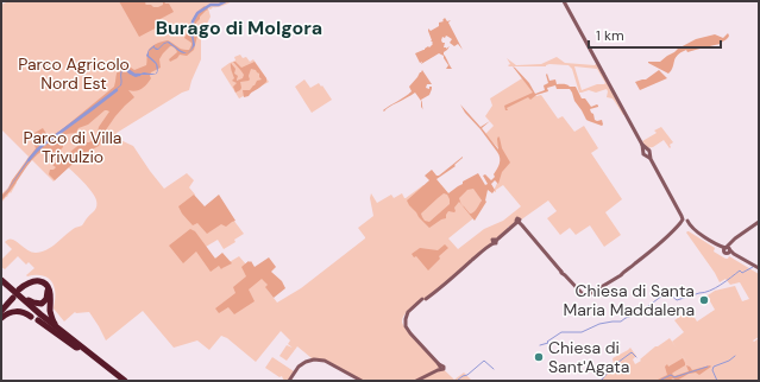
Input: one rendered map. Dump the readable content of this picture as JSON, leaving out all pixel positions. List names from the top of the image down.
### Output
{
  "districts": ["Burago di Molgora"],
  "parks": ["Parco Agricolo Nord Est", "Parco di Villa Trivulzio"],
  "places": ["Chiesa di Santa Maria Maddalena", "Chiesa di Sant'Agata"],
  "scale_bar": "1 km"
}
